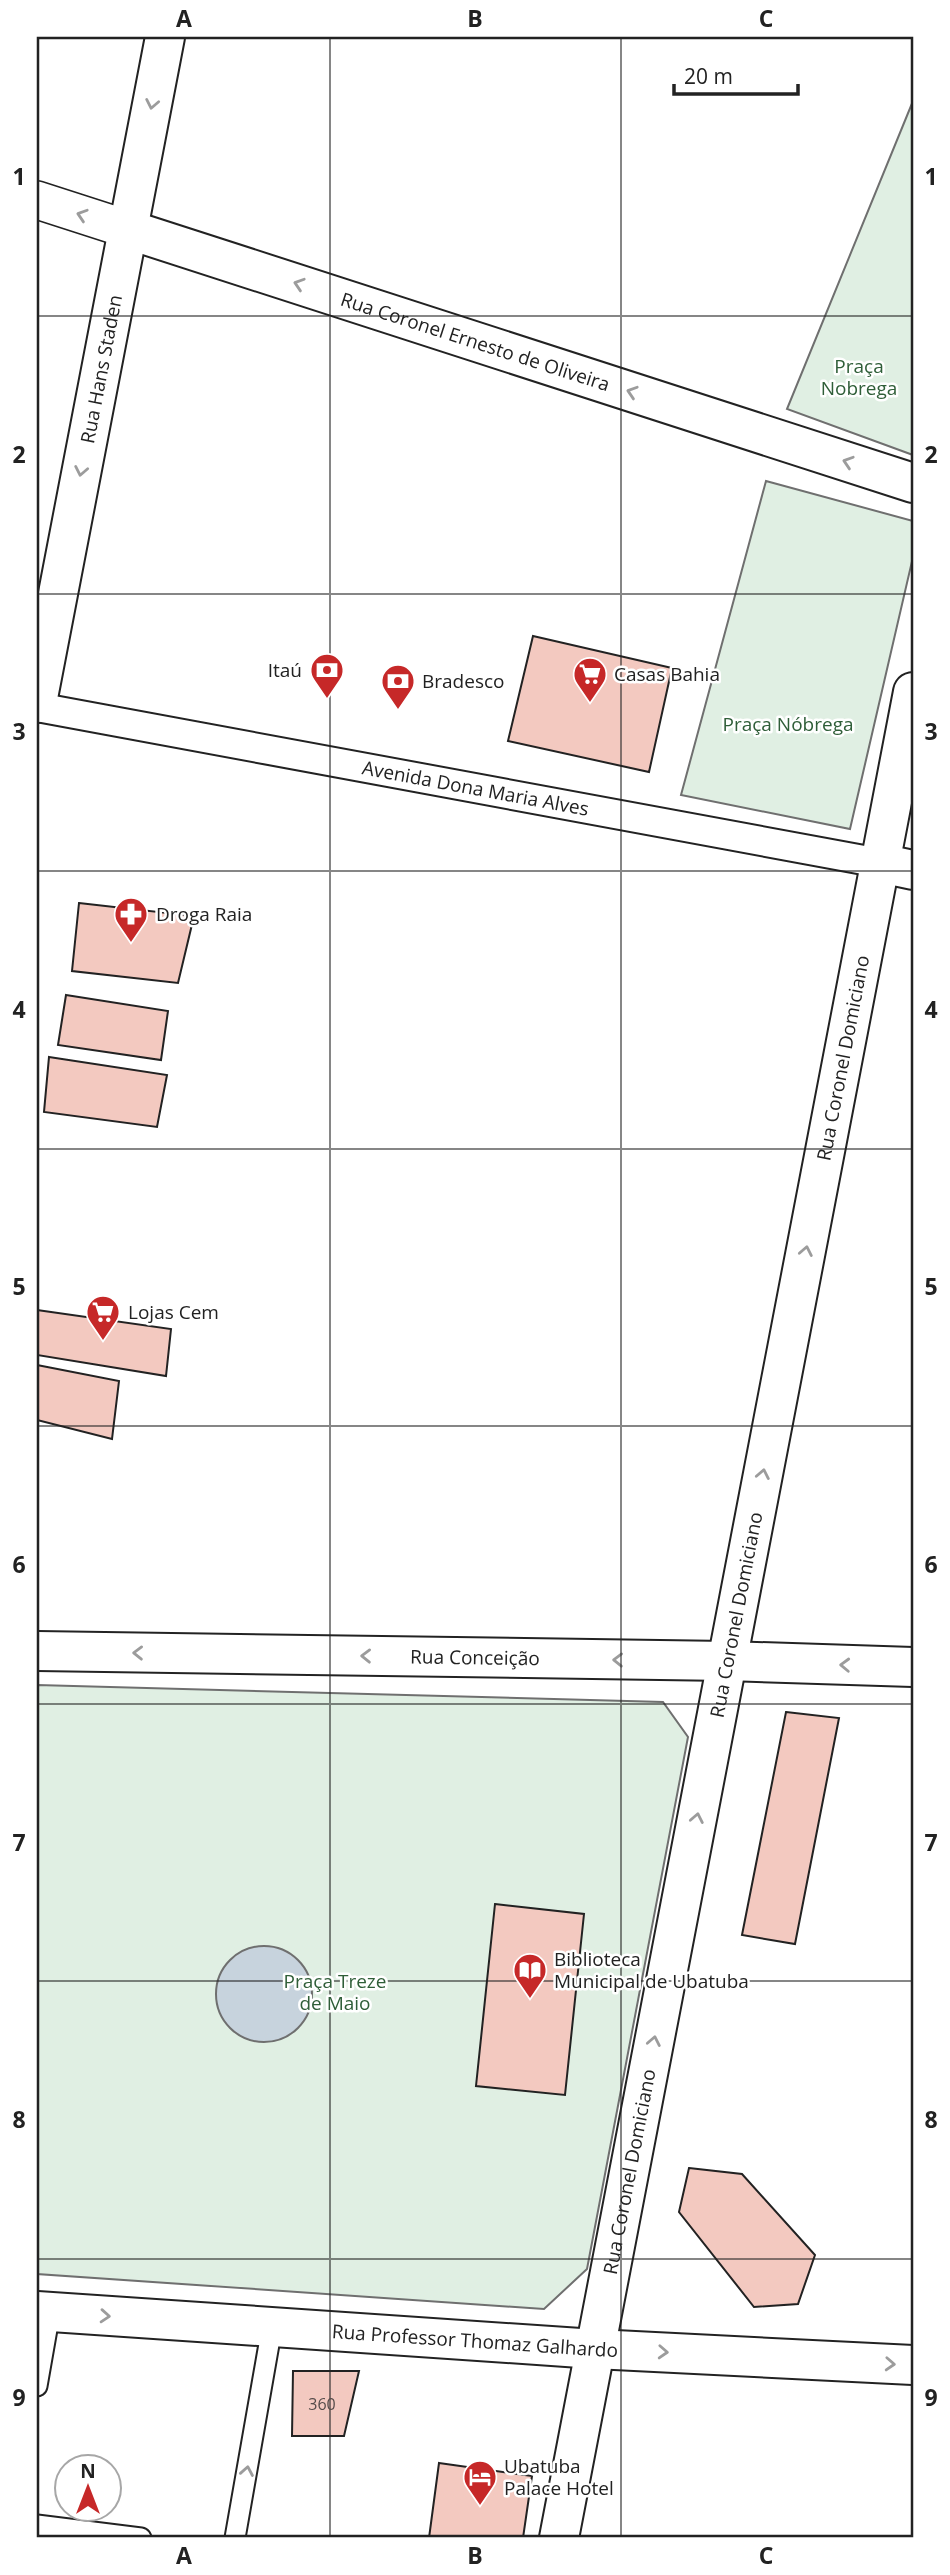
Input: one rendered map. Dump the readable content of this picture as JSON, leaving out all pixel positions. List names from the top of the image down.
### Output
{
  "streets": {
    "street": [
      "Rua Coronel Ernesto de Oliveira",
      "Rua Hans Staden",
      "Avenida Dona Maria Alves",
      "Rua Coronel Domiciano",
      "Rua Conceição",
      "Rua Professor Thomaz Galhardo"
    ]
  },
  "crossings": [
    ["Rua Coronel Ernesto de Oliveira", "Rua Hans Staden"],
    ["Rua Hans Staden", "Avenida Dona Maria Alves"],
    ["Avenida Dona Maria Alves", "Rua Coronel Domiciano"],
    ["Rua Coronel Domiciano", "Rua Conceição"],
    ["Rua Coronel Domiciano", "Rua Professor Thomaz Galhardo"]
  ],
  "one_way": [
    "Rua Coronel Ernesto de Oliveira",
    "Rua Hans Staden",
    "Rua Coronel Domiciano",
    "Rua Conceição",
    "Rua Professor Thomaz Galhardo"
  ],
  "parks": ["Praça Nobrega", "Praça Nóbrega", "Praça Treze de Maio"],
  "places": {
    "bank": ["Itaú", "Bradesco"],
    "supermarket": ["Casas Bahia", "Lojas Cem"],
    "pharmacy": ["Droga Raia"],
    "library": ["Biblioteca Municipal de Ubatuba"],
    "hotel": ["Ubatuba Palace Hotel"]
  },
  "house_numbers": ["360"],
  "scale_bar": "20 m",
  "north": "top",
  "grid": {
    "columns": ["A", "B", "C"],
    "rows": [
      "1",
      "2",
      "3",
      "4",
      "5",
      "6",
      "7",
      "8",
      "9"
    ]
  }
}
